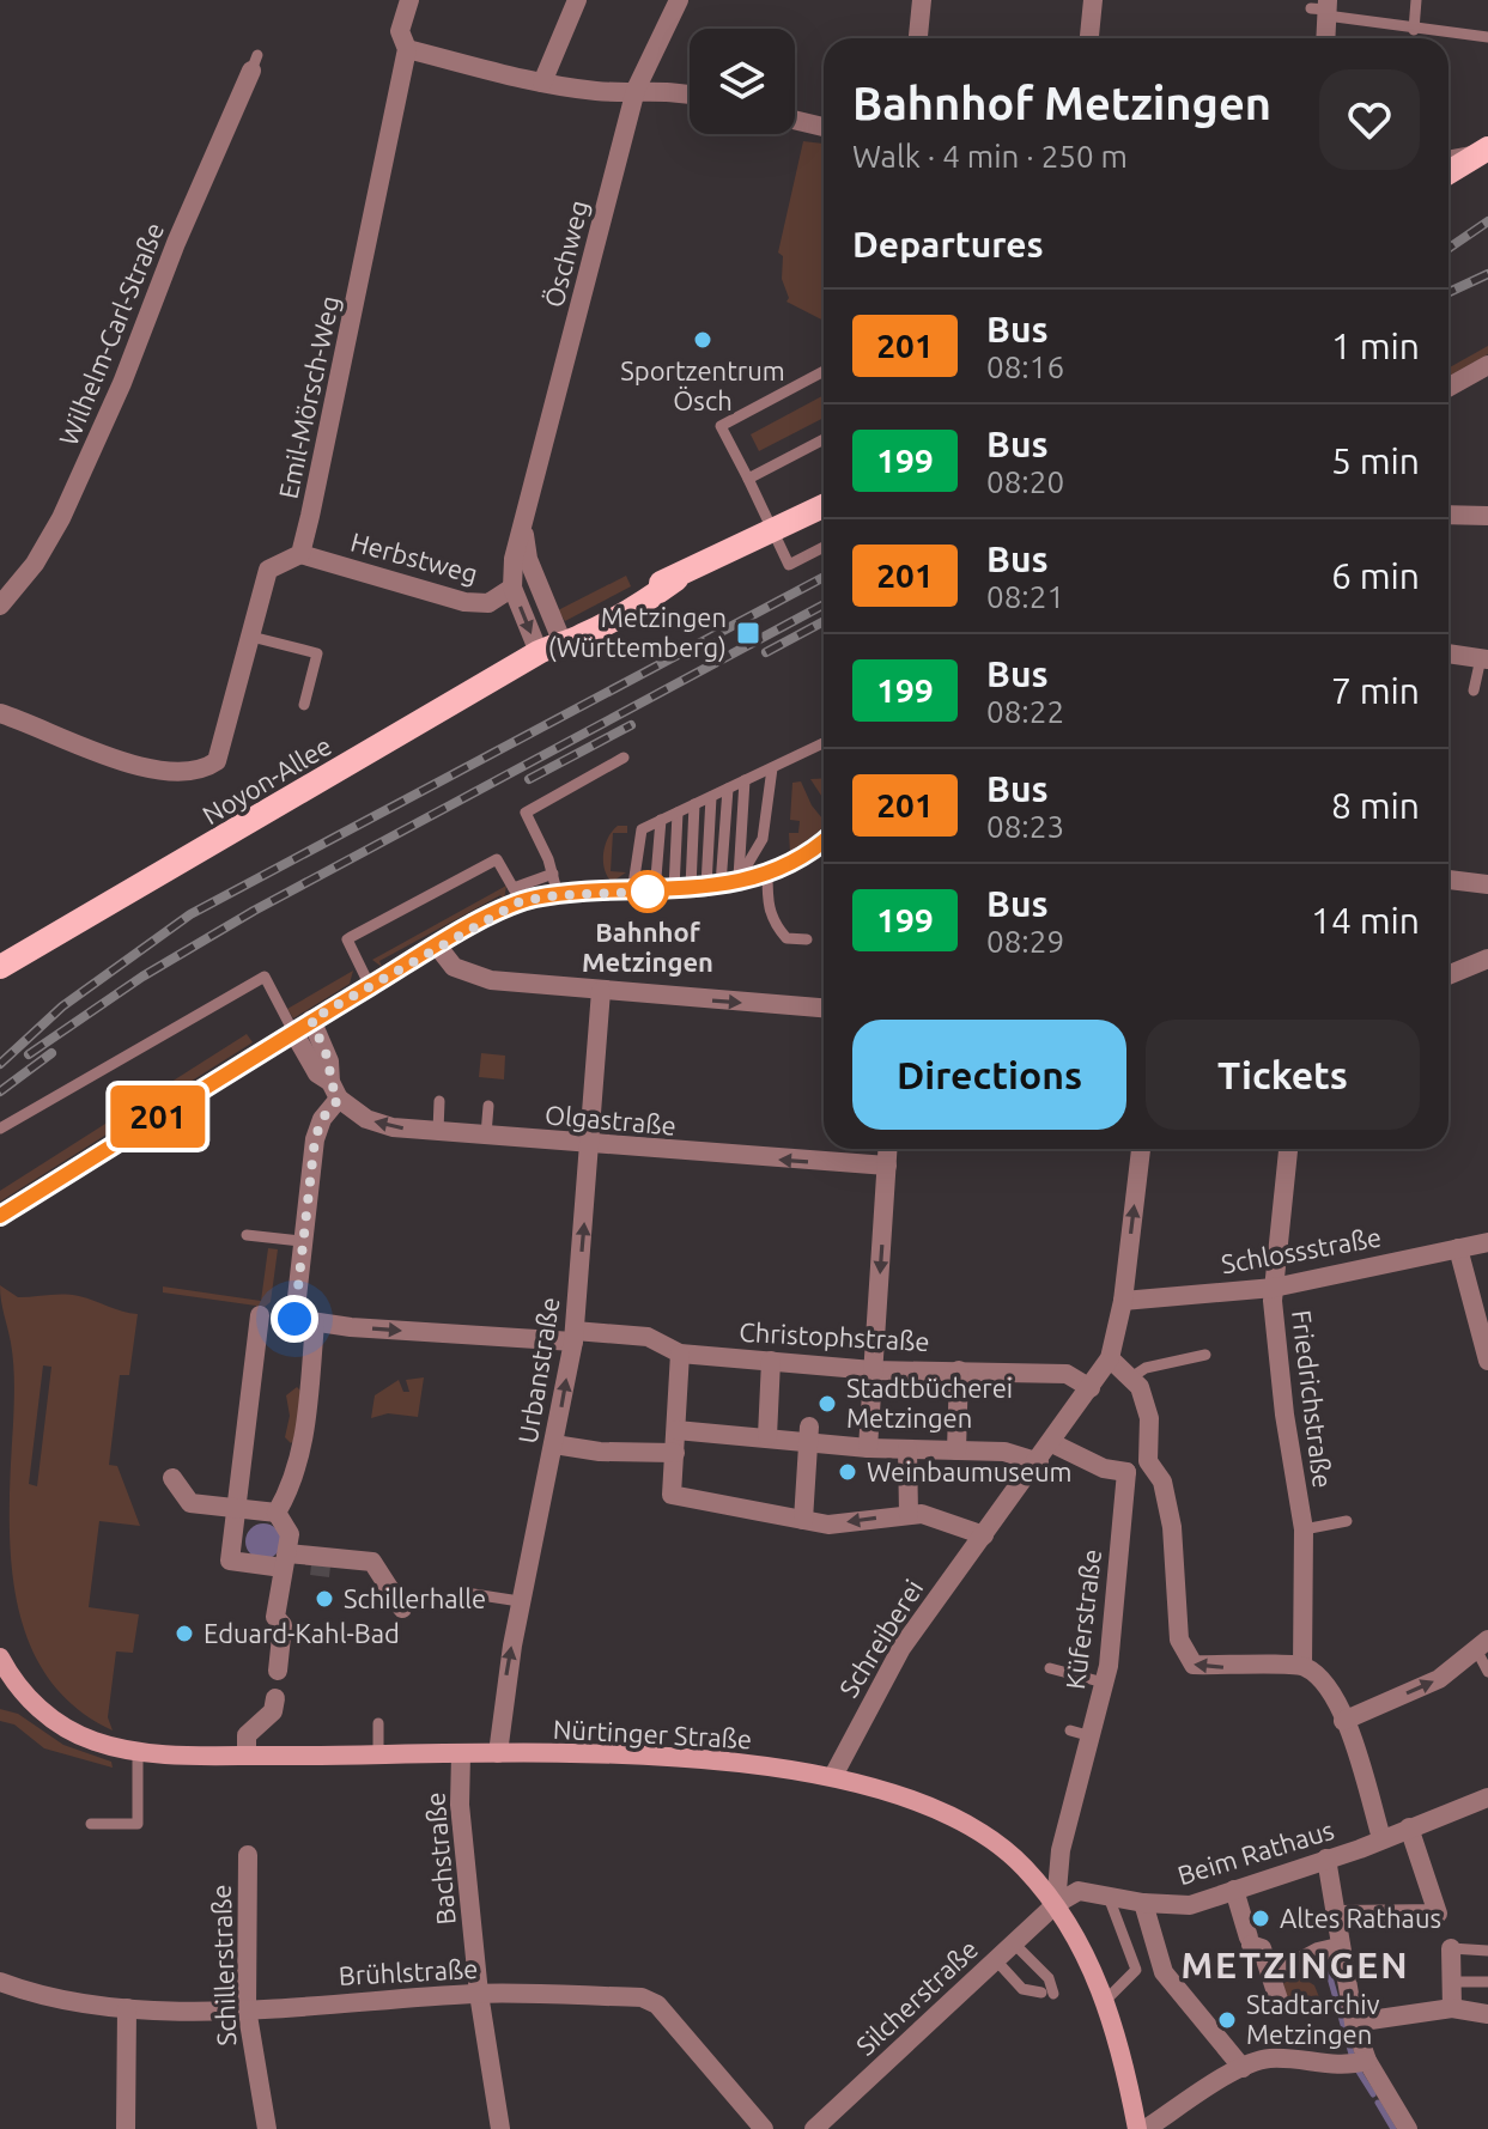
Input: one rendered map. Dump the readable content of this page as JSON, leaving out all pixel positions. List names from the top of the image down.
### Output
{
  "streets": {
    "main road": ["Noyon-Allee", "Nürtinger Straße"],
    "street": [
      "Öschweg",
      "Wilhelm-Carl-Straße",
      "Emil-Mörsch-Weg",
      "Herbstweg",
      "Olgastraße",
      "Schlossstraße",
      "Christophstraße",
      "Urbanstraße",
      "Friedrichstraße",
      "Küferstraße",
      "Schreiberei",
      "Beim Rathaus",
      "Bachstraße",
      "Schillerstraße",
      "Brühlstraße",
      "Silcherstraße"
    ]
  },
  "crossings": [
    ["Öschweg", "Herbstweg"],
    ["Öschweg", "Noyon-Allee"],
    ["Emil-Mörsch-Weg", "Herbstweg"],
    ["Olgastraße", "Urbanstraße"],
    ["Schlossstraße", "Friedrichstraße"],
    ["Schlossstraße", "Schreiberei"],
    ["Christophstraße", "Urbanstraße"],
    ["Christophstraße", "Schreiberei"],
    ["Urbanstraße", "Nürtinger Straße"],
    ["Küferstraße", "Nürtinger Straße"],
    ["Küferstraße", "Beim Rathaus"],
    ["Küferstraße", "Silcherstraße"],
    ["Schreiberei", "Nürtinger Straße"],
    ["Nürtinger Straße", "Beim Rathaus"],
    ["Nürtinger Straße", "Bachstraße"],
    ["Nürtinger Straße", "Silcherstraße"],
    ["Beim Rathaus", "Silcherstraße"],
    ["Bachstraße", "Brühlstraße"],
    ["Schillerstraße", "Brühlstraße"]
  ],
  "one_way": ["Urbanstraße"],
  "districts": ["METZINGEN"],
  "places": {
    "other": [
      "Sportzentrum Ösch",
      "Bahnhof Metzingen",
      "Stadtbücherei Metzingen",
      "Weinbaumuseum",
      "Schillerhalle",
      "Eduard-Kahl-Bad",
      "Altes Rathaus",
      "Stadtarchiv Metzingen"
    ],
    "transit": ["Metzingen (Württemberg)"]
  },
  "lines": ["bus line 201"],
  "page": {
    "on_map": "201",
    "heading": [
      ["Bahnhof Metzingen", "Walk · 4 min · 250 m"],
      "Departures"
    ],
    "list": [
      {
        "mark": "201",
        "name": "Bus",
        "note": "08:16",
        "value": "1 min"
      },
      {
        "mark": "199",
        "name": "Bus",
        "note": "08:20",
        "value": "5 min"
      },
      {
        "mark": "201",
        "name": "Bus",
        "note": "08:21",
        "value": "6 min"
      },
      {
        "mark": "199",
        "name": "Bus",
        "note": "08:22",
        "value": "7 min"
      },
      {
        "mark": "201",
        "name": "Bus",
        "note": "08:23",
        "value": "8 min"
      },
      {
        "mark": "199",
        "name": "Bus",
        "note": "08:29",
        "value": "14 min"
      }
    ],
    "buttons": ["Directions", "Tickets"]
  }
}
